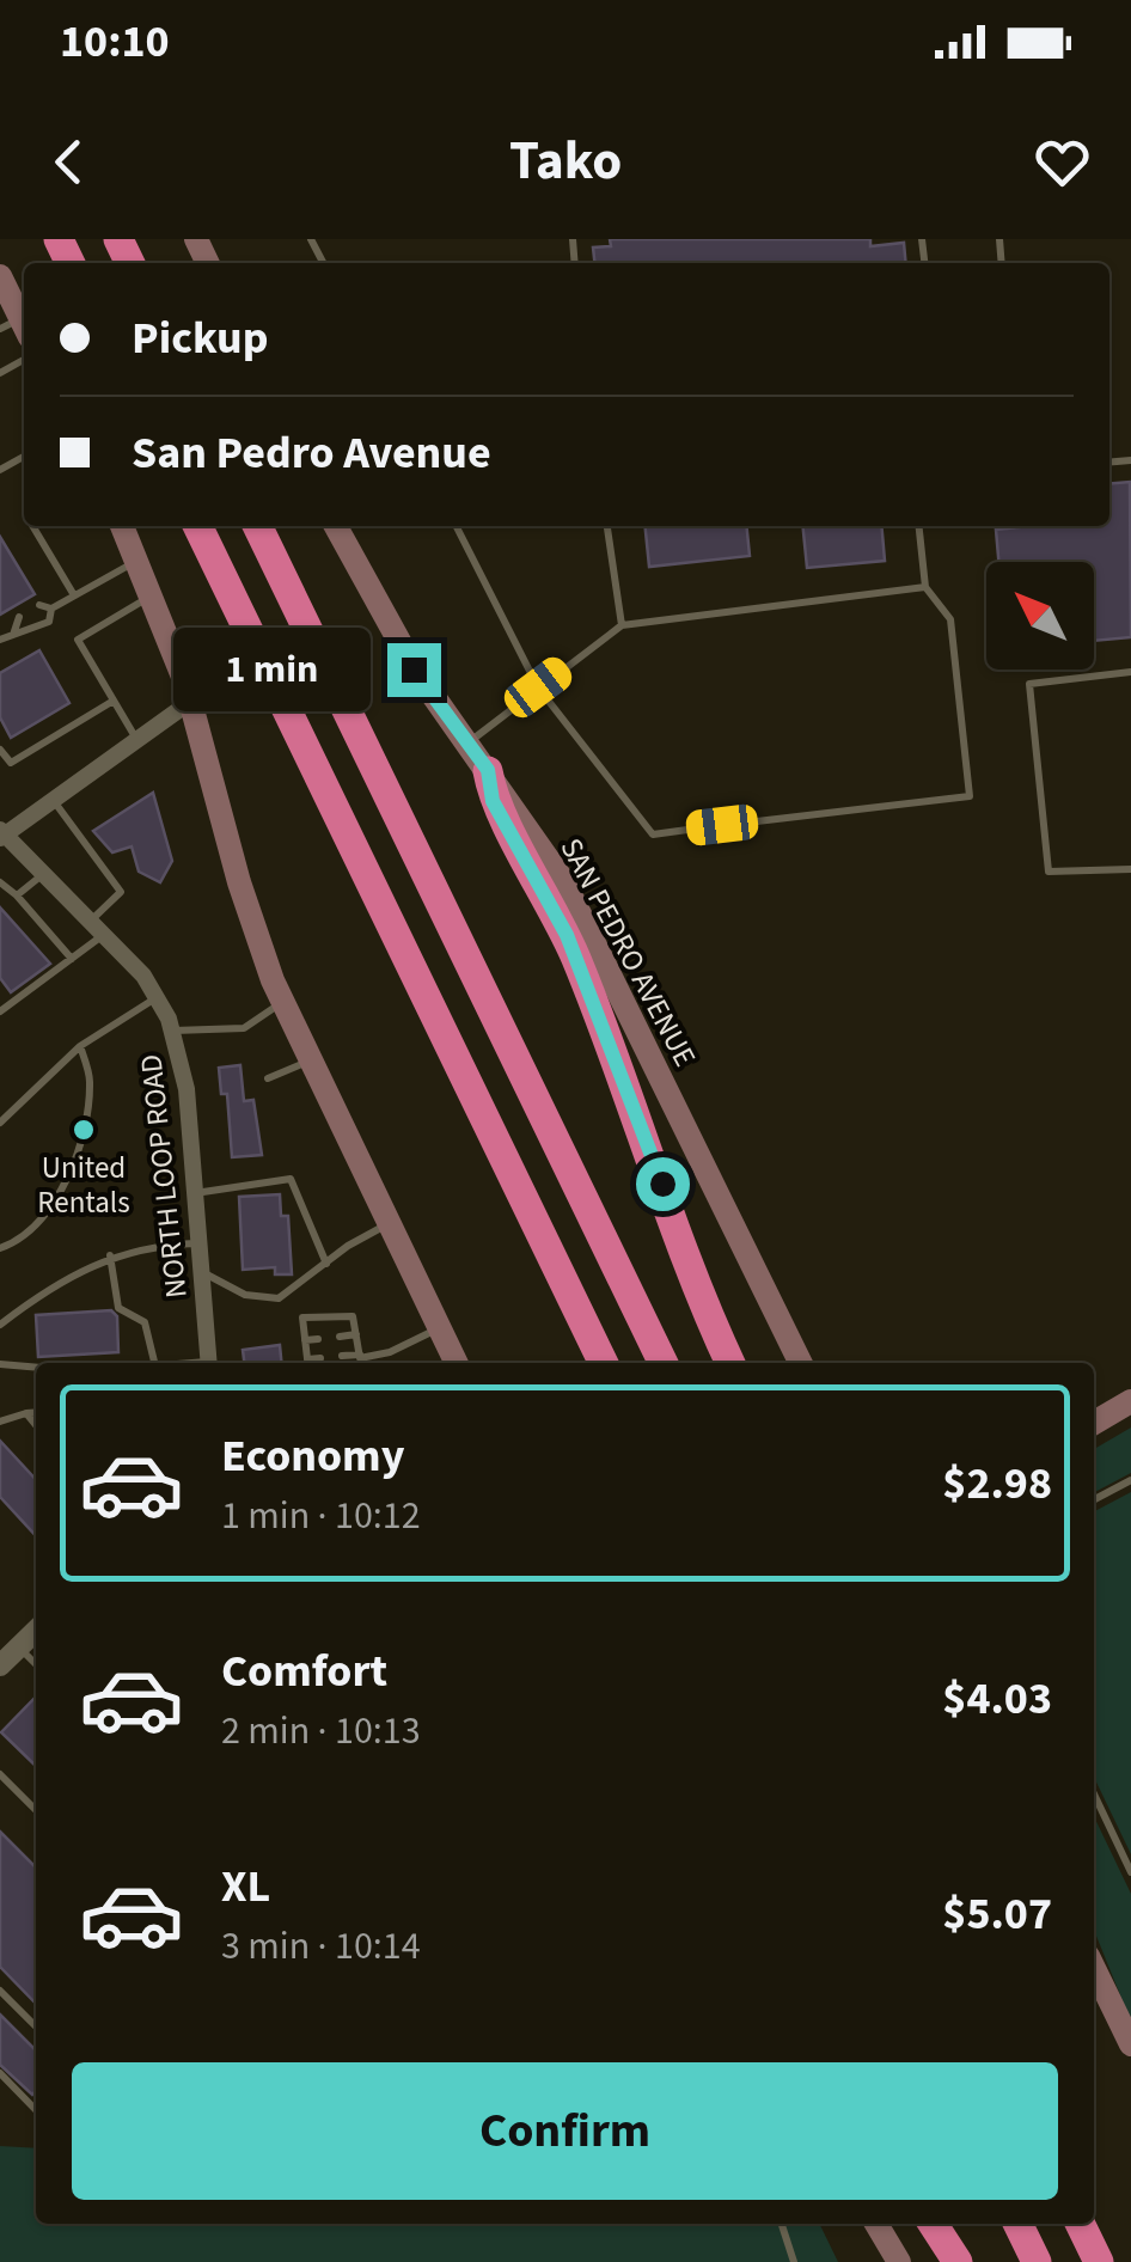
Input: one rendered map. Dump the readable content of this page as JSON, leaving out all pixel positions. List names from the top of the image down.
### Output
{
  "streets": {
    "main road": ["SAN PEDRO AVENUE"],
    "street": ["NORTH LOOP ROAD"]
  },
  "places": ["United Rentals"],
  "north": "top left",
  "page": {
    "status": "10:10",
    "header": "Tako",
    "banner": ["Pickup", "San Pedro Avenue"],
    "bubble": "1 min",
    "list": [
      {
        "name": "Economy",
        "note": "1 min · 10:12",
        "value": "$2.98"
      },
      {
        "name": "Comfort",
        "note": "2 min · 10:13",
        "value": "$4.03"
      },
      {
        "name": "XL",
        "note": "3 min · 10:14",
        "value": "$5.07"
      }
    ],
    "buttons": "Confirm"
  }
}
